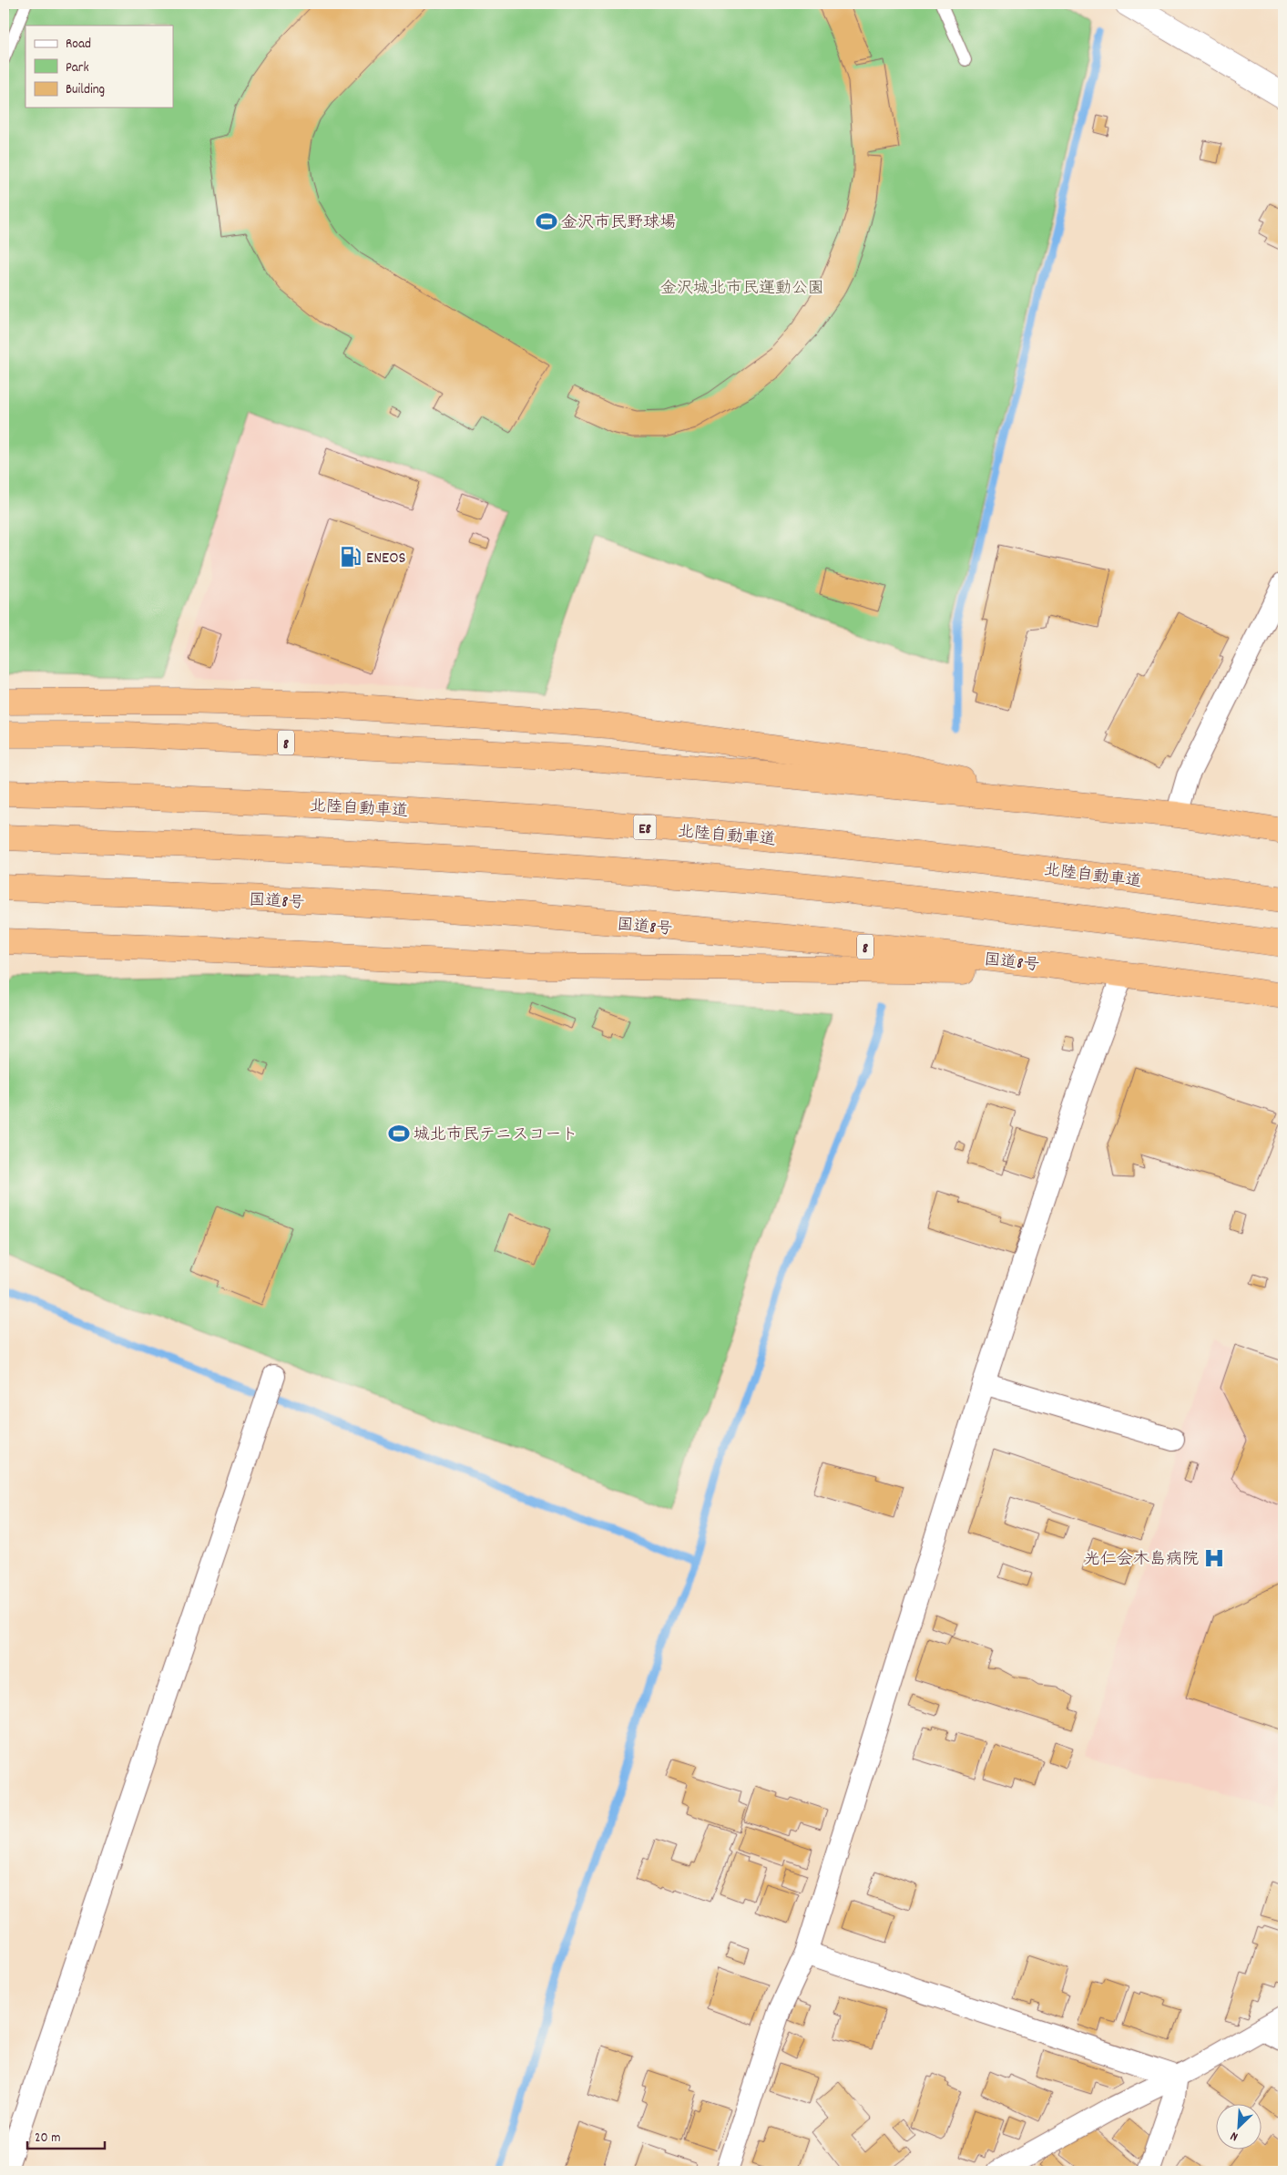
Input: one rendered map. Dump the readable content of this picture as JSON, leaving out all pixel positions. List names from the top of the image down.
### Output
{
  "streets": {
    "highway": [
      "8",
      "北陸自動車道",
      "E8",
      "国道8号"
    ]
  },
  "parks": ["金沢城北市民運動公園"],
  "places": {
    "sports": ["金沢市民野球場", "城北市民テニスコート"],
    "fuel station": ["ENEOS"],
    "hospital": ["光仁会木島病院"]
  },
  "legend": ["Road", "Park", "Building"],
  "scale_bar": "20 m",
  "north": "bottom left"
}
